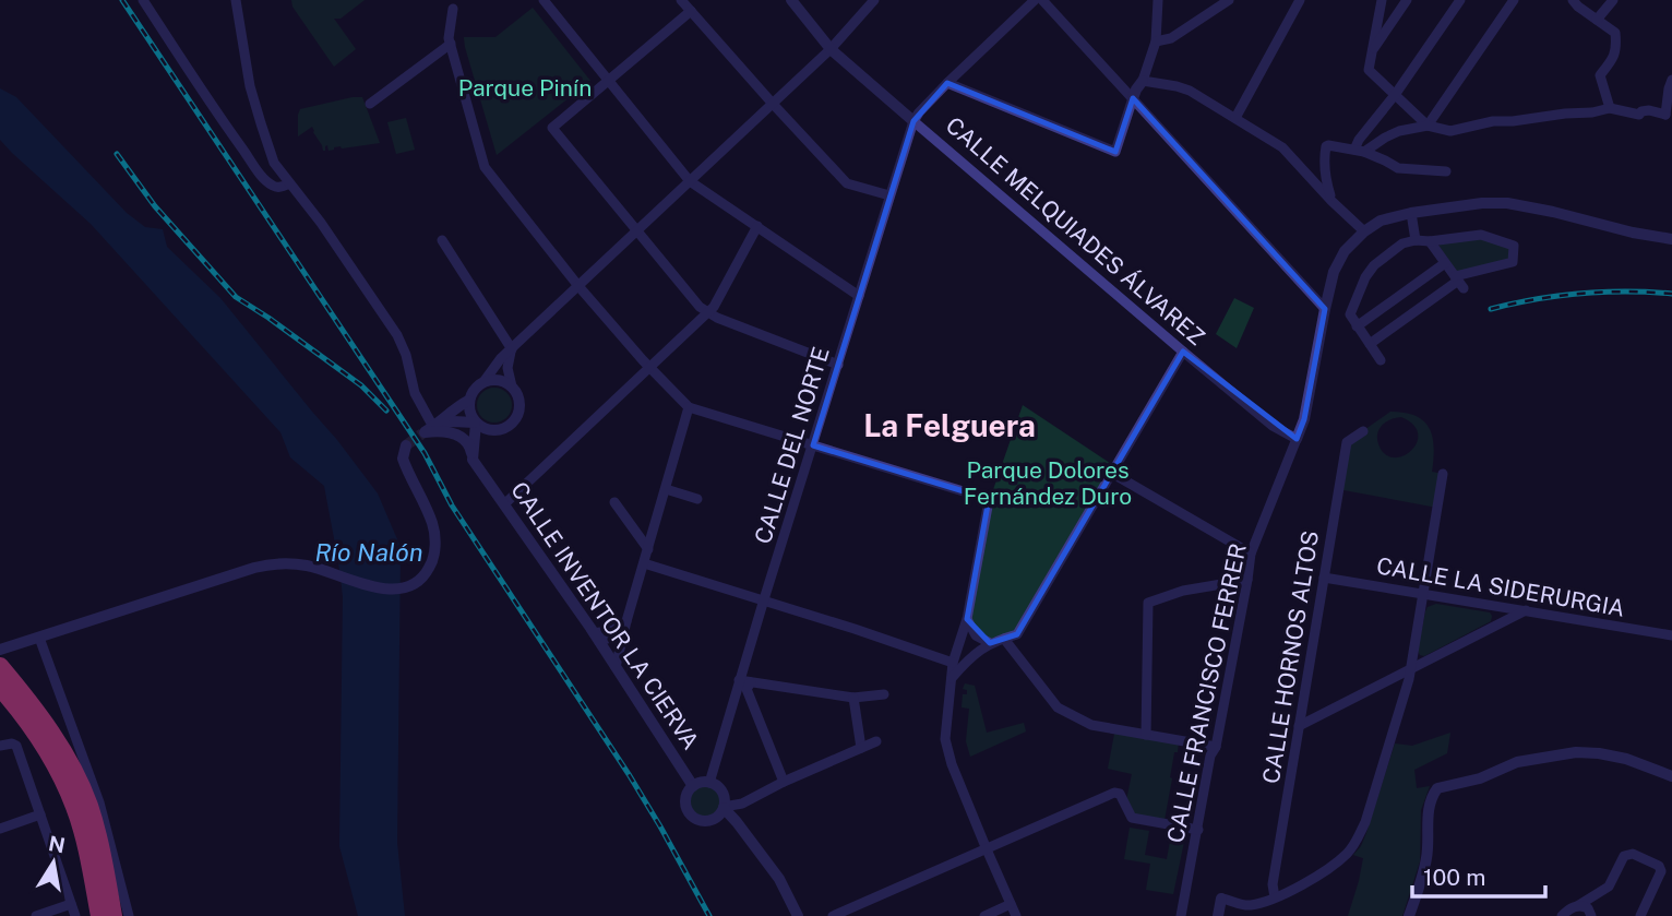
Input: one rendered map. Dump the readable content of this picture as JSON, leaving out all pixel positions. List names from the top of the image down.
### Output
{
  "streets": {
    "street": [
      "CALLE MELQUIADES ÁLVAREZ",
      "CALLE DEL NORTE",
      "CALLE LA SIDERURGIA",
      "CALLE INVENTOR LA CIERVA",
      "CALLE HORNOS ALTOS",
      "CALLE FRANCISCO FERRER"
    ]
  },
  "crossings": [
    ["CALLE MELQUIADES ÁLVAREZ", "CALLE DEL NORTE"],
    ["CALLE MELQUIADES ÁLVAREZ", "CALLE FRANCISCO FERRER"],
    ["CALLE DEL NORTE", "CALLE INVENTOR LA CIERVA"],
    ["CALLE LA SIDERURGIA", "CALLE HORNOS ALTOS"]
  ],
  "districts": ["La Felguera"],
  "water": ["Río Nalón"],
  "parks": ["Parque Pinín", "Parque Dolores Fernández Duro"],
  "scale_bar": "100 m",
  "north": "top"
}
